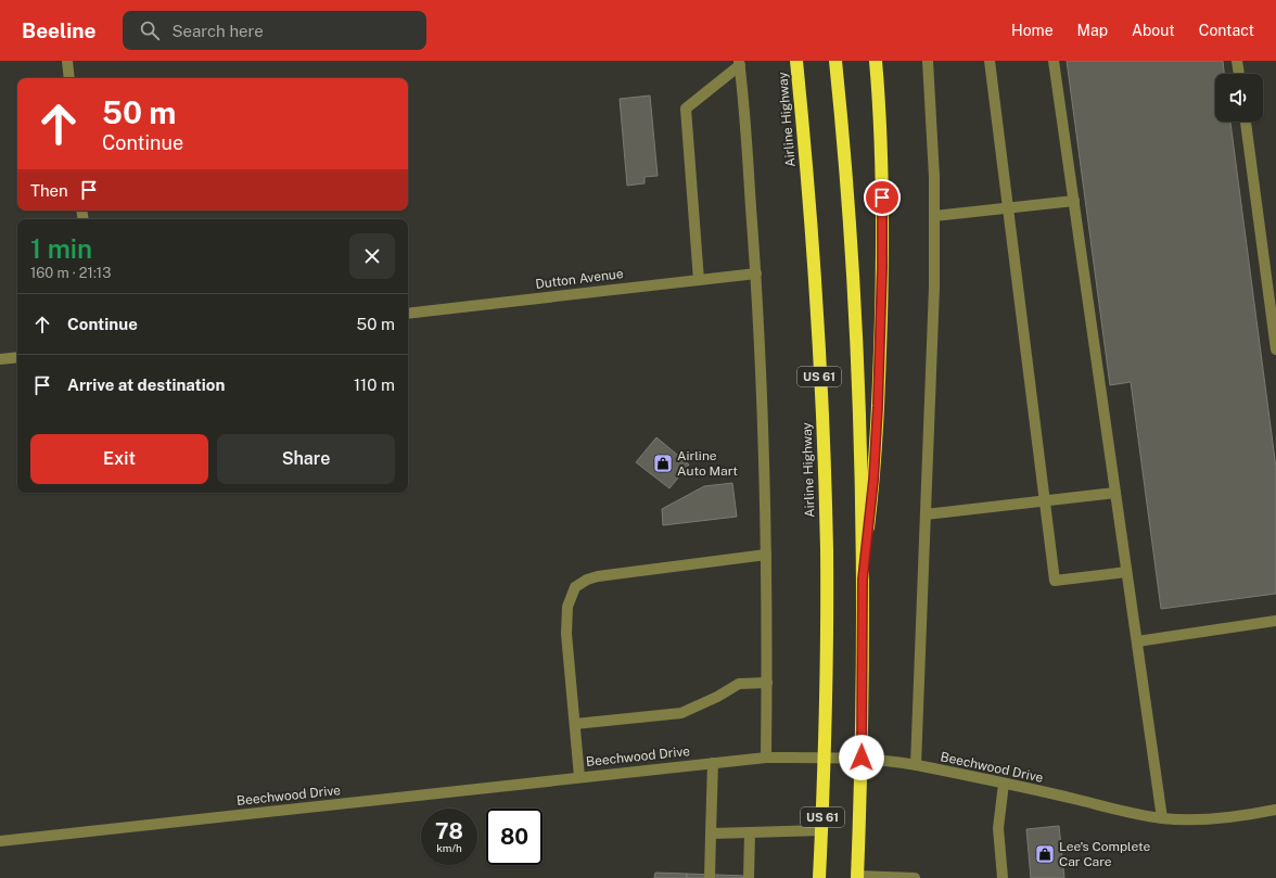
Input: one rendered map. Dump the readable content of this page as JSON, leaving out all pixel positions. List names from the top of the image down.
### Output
{
  "streets": {
    "highway": ["Airline Highway", "US 61"],
    "street": ["Dutton Avenue", "Beechwood Drive"]
  },
  "crossings": [
    ["Airline Highway", "Beechwood Drive"],
    ["US 61", "Beechwood Drive"]
  ],
  "places": {
    "shop": ["Airline Auto Mart", "Lee's Complete Car Care"]
  },
  "page": {
    "header": "Beeline",
    "search": "Search here",
    "nav": [
      "Home",
      "Map",
      "About",
      "Contact"
    ],
    "turn": ["50 m", "Continue"],
    "then": "Then",
    "heading": ["1 min", "160 m · 21:13"],
    "list": [
      {
        "name": "Continue",
        "value": "50 m"
      },
      {
        "name": "Arrive at destination",
        "value": "110 m"
      }
    ],
    "buttons": ["Exit", "Share"],
    "speed": "78 km/h",
    "limit": "80"
  }
}
